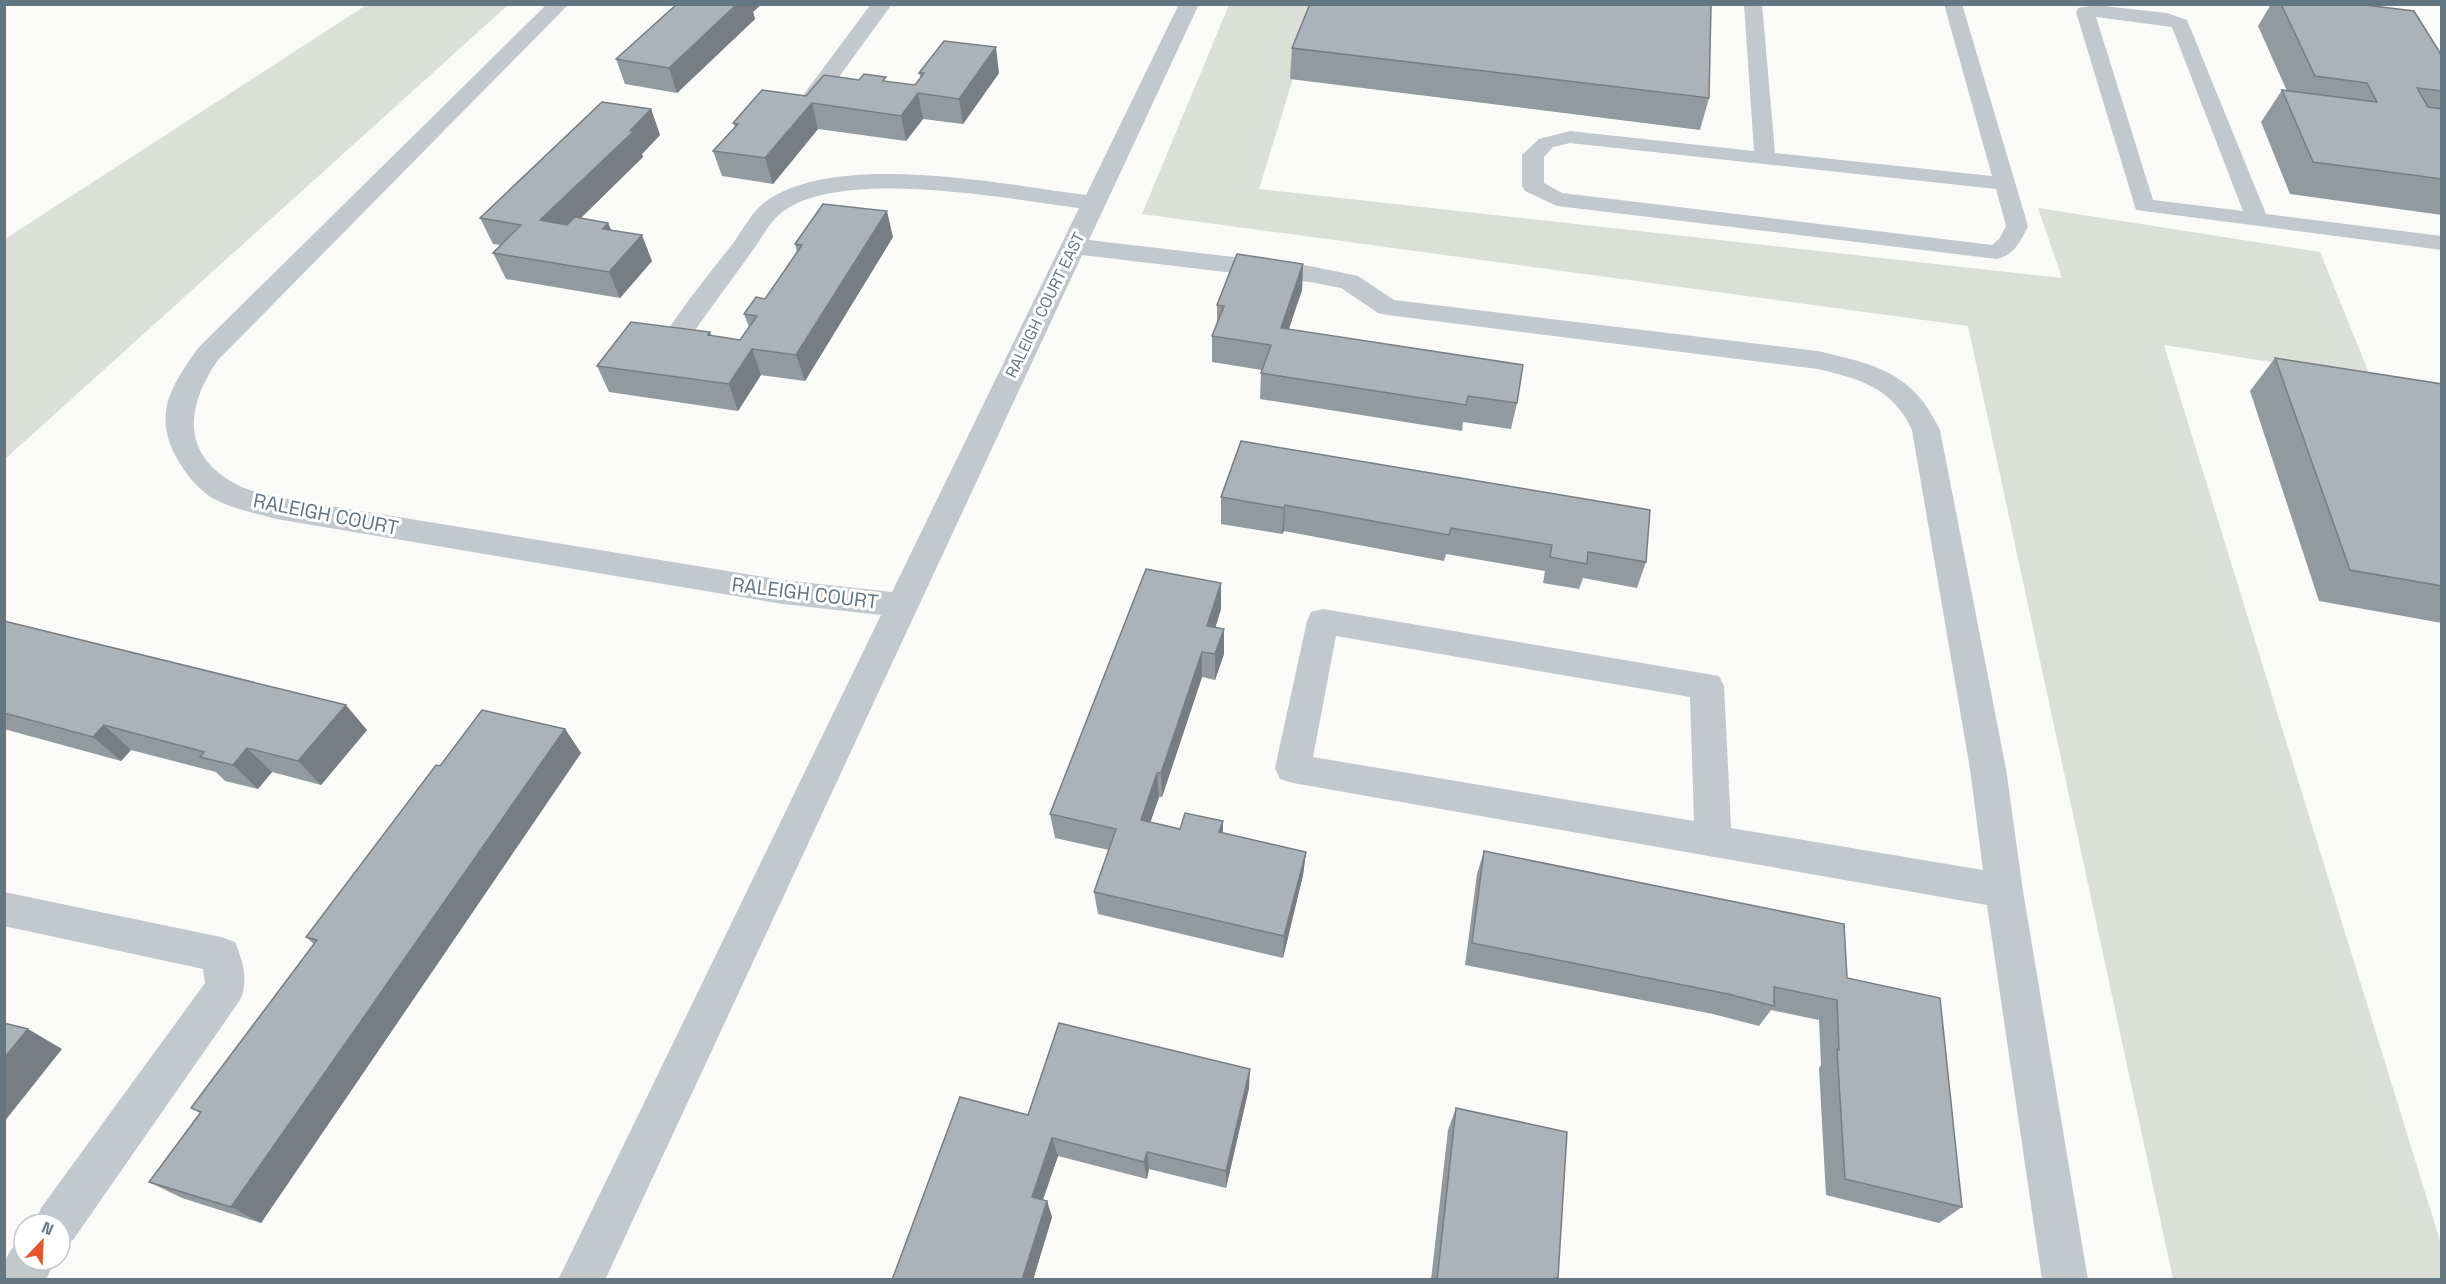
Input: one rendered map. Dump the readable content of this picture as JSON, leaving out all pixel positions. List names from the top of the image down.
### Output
{
  "streets": {
    "street": ["RALEIGH COURT EAST", "RALEIGH COURT"]
  },
  "crossings": [
    ["RALEIGH COURT EAST", "RALEIGH COURT"]
  ],
  "north": "top right"
}
